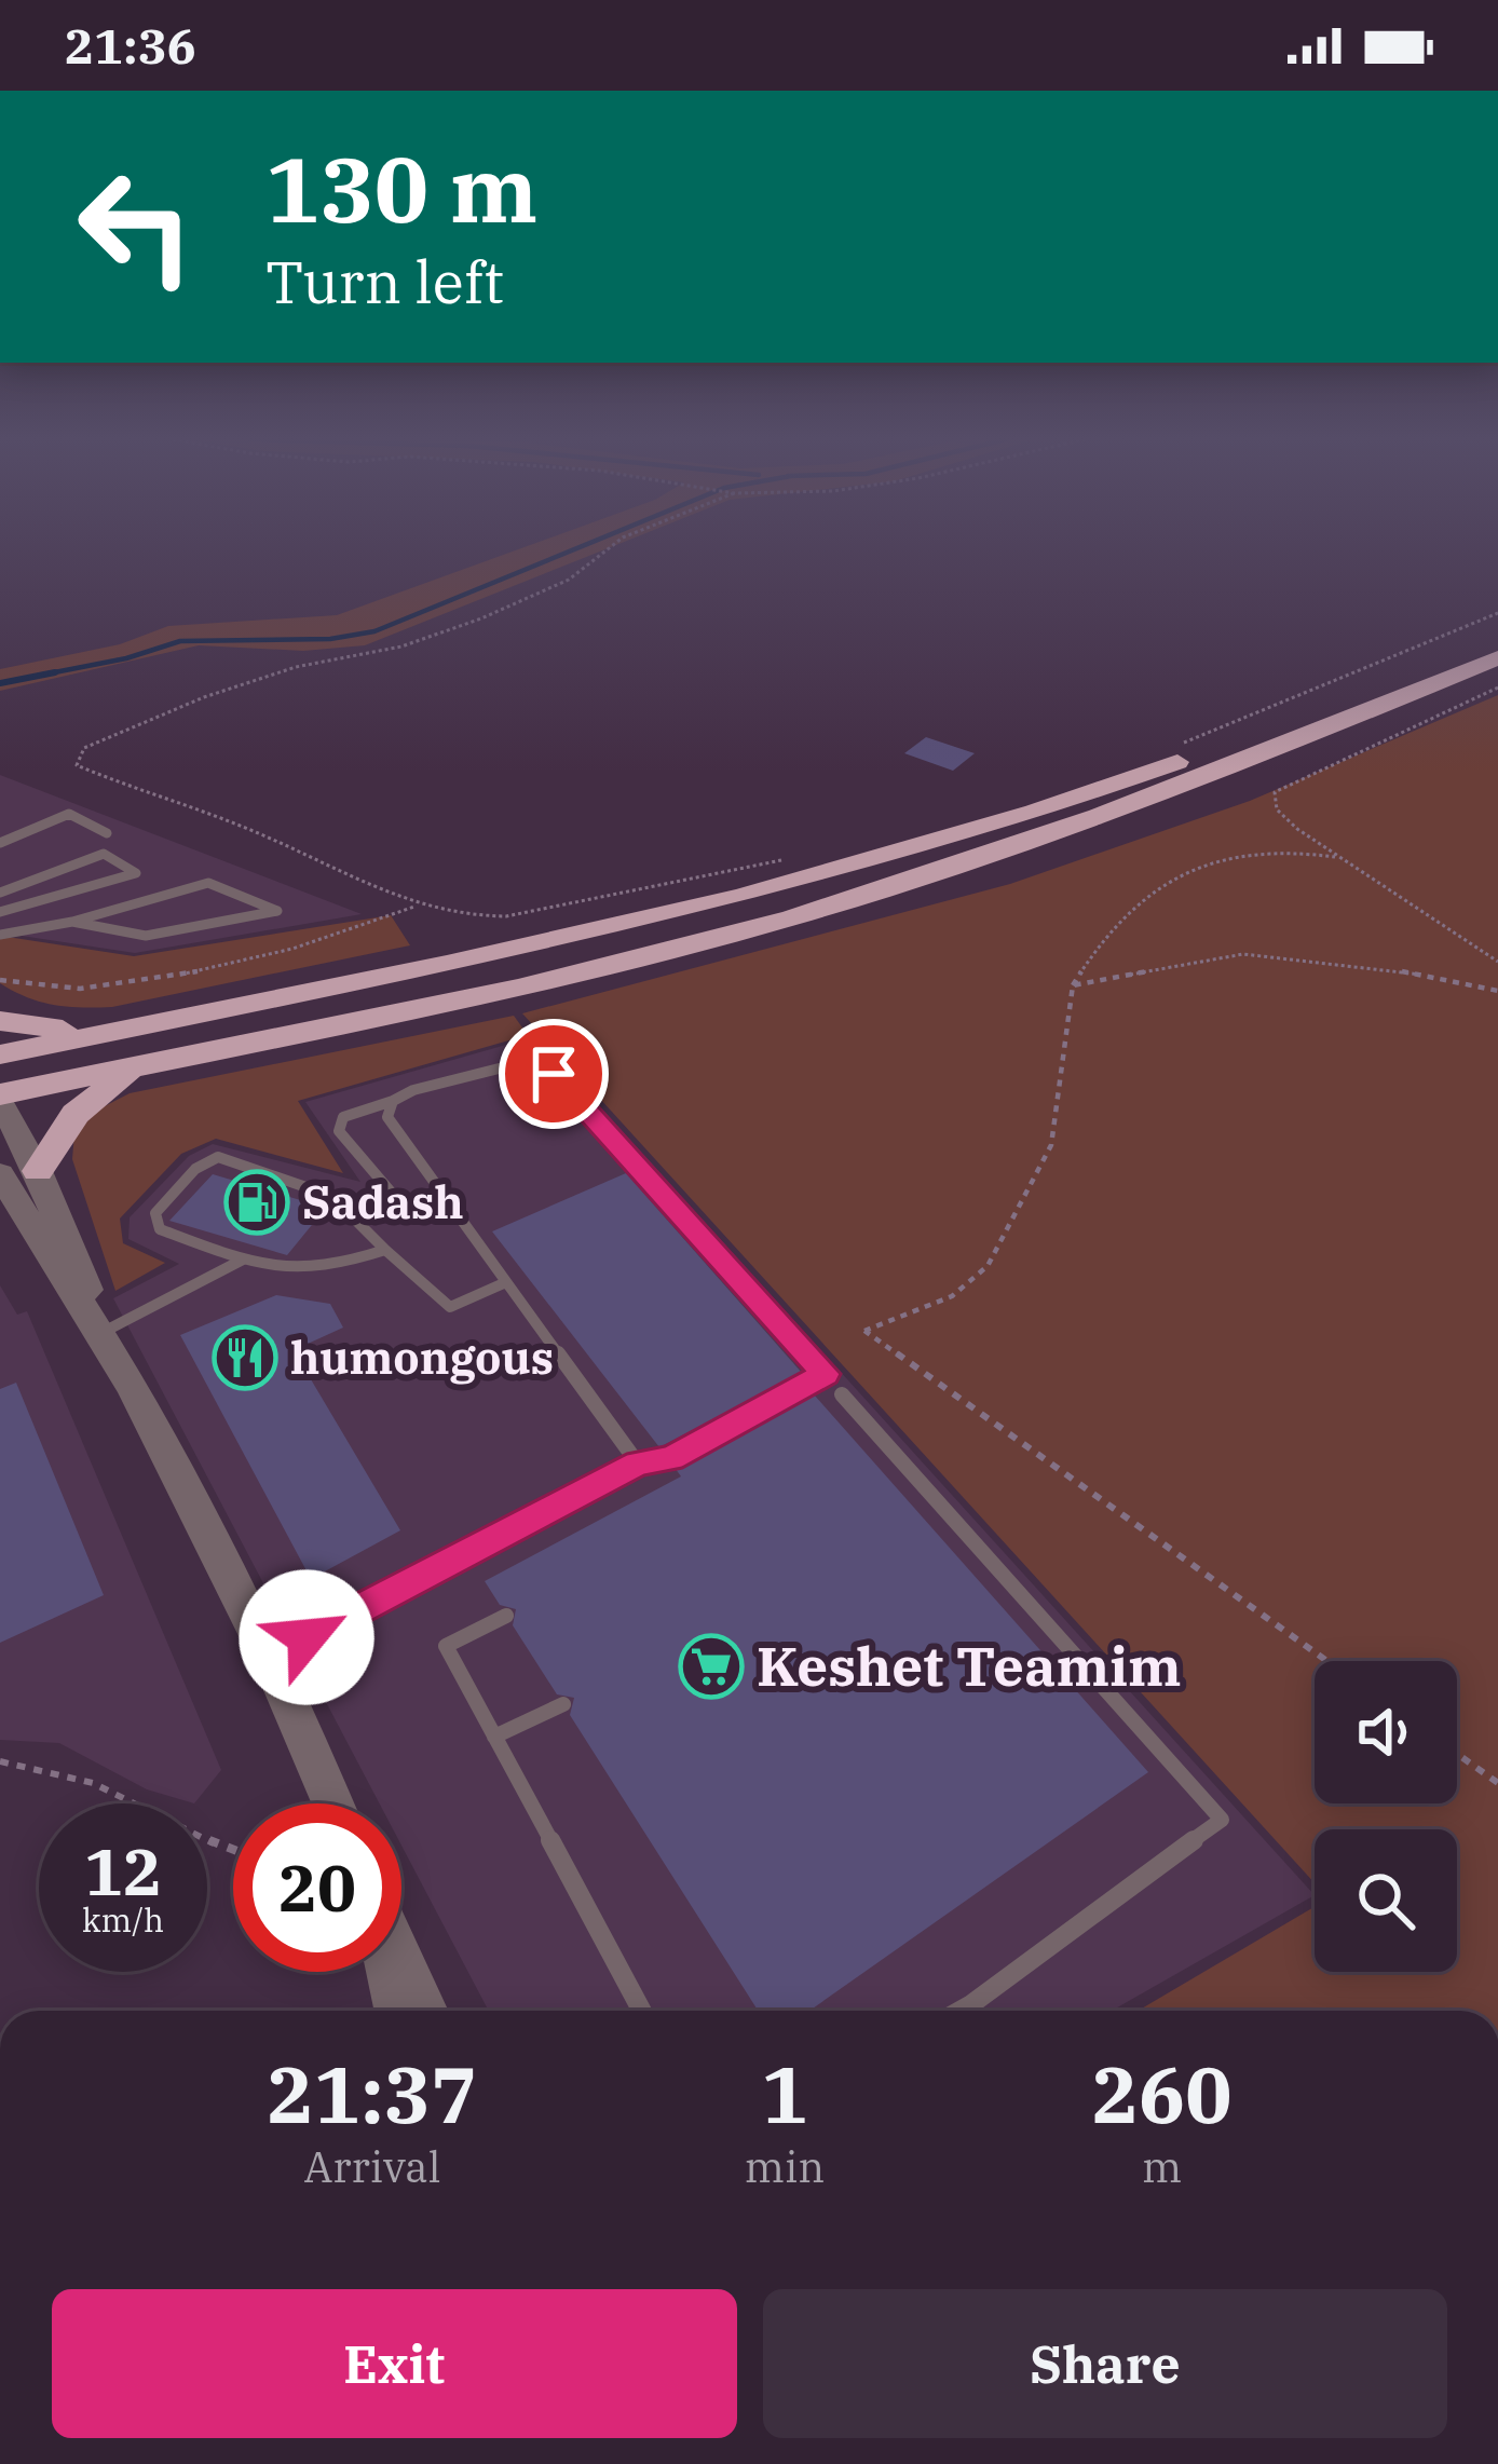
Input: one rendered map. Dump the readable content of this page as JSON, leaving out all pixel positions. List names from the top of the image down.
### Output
{
  "places": {
    "fuel station": ["Sadash"],
    "restaurant": ["humongous"],
    "supermarket": ["Keshet Teamim"]
  },
  "page": {
    "status": "21:36",
    "turn": ["130 m", "Turn left"],
    "speed": "12 km/h",
    "limit": "20",
    "eta": [
      "21:37",
      "Arrival",
      "1",
      "min",
      "260",
      "m"
    ],
    "buttons": ["Exit", "Share"]
  }
}
